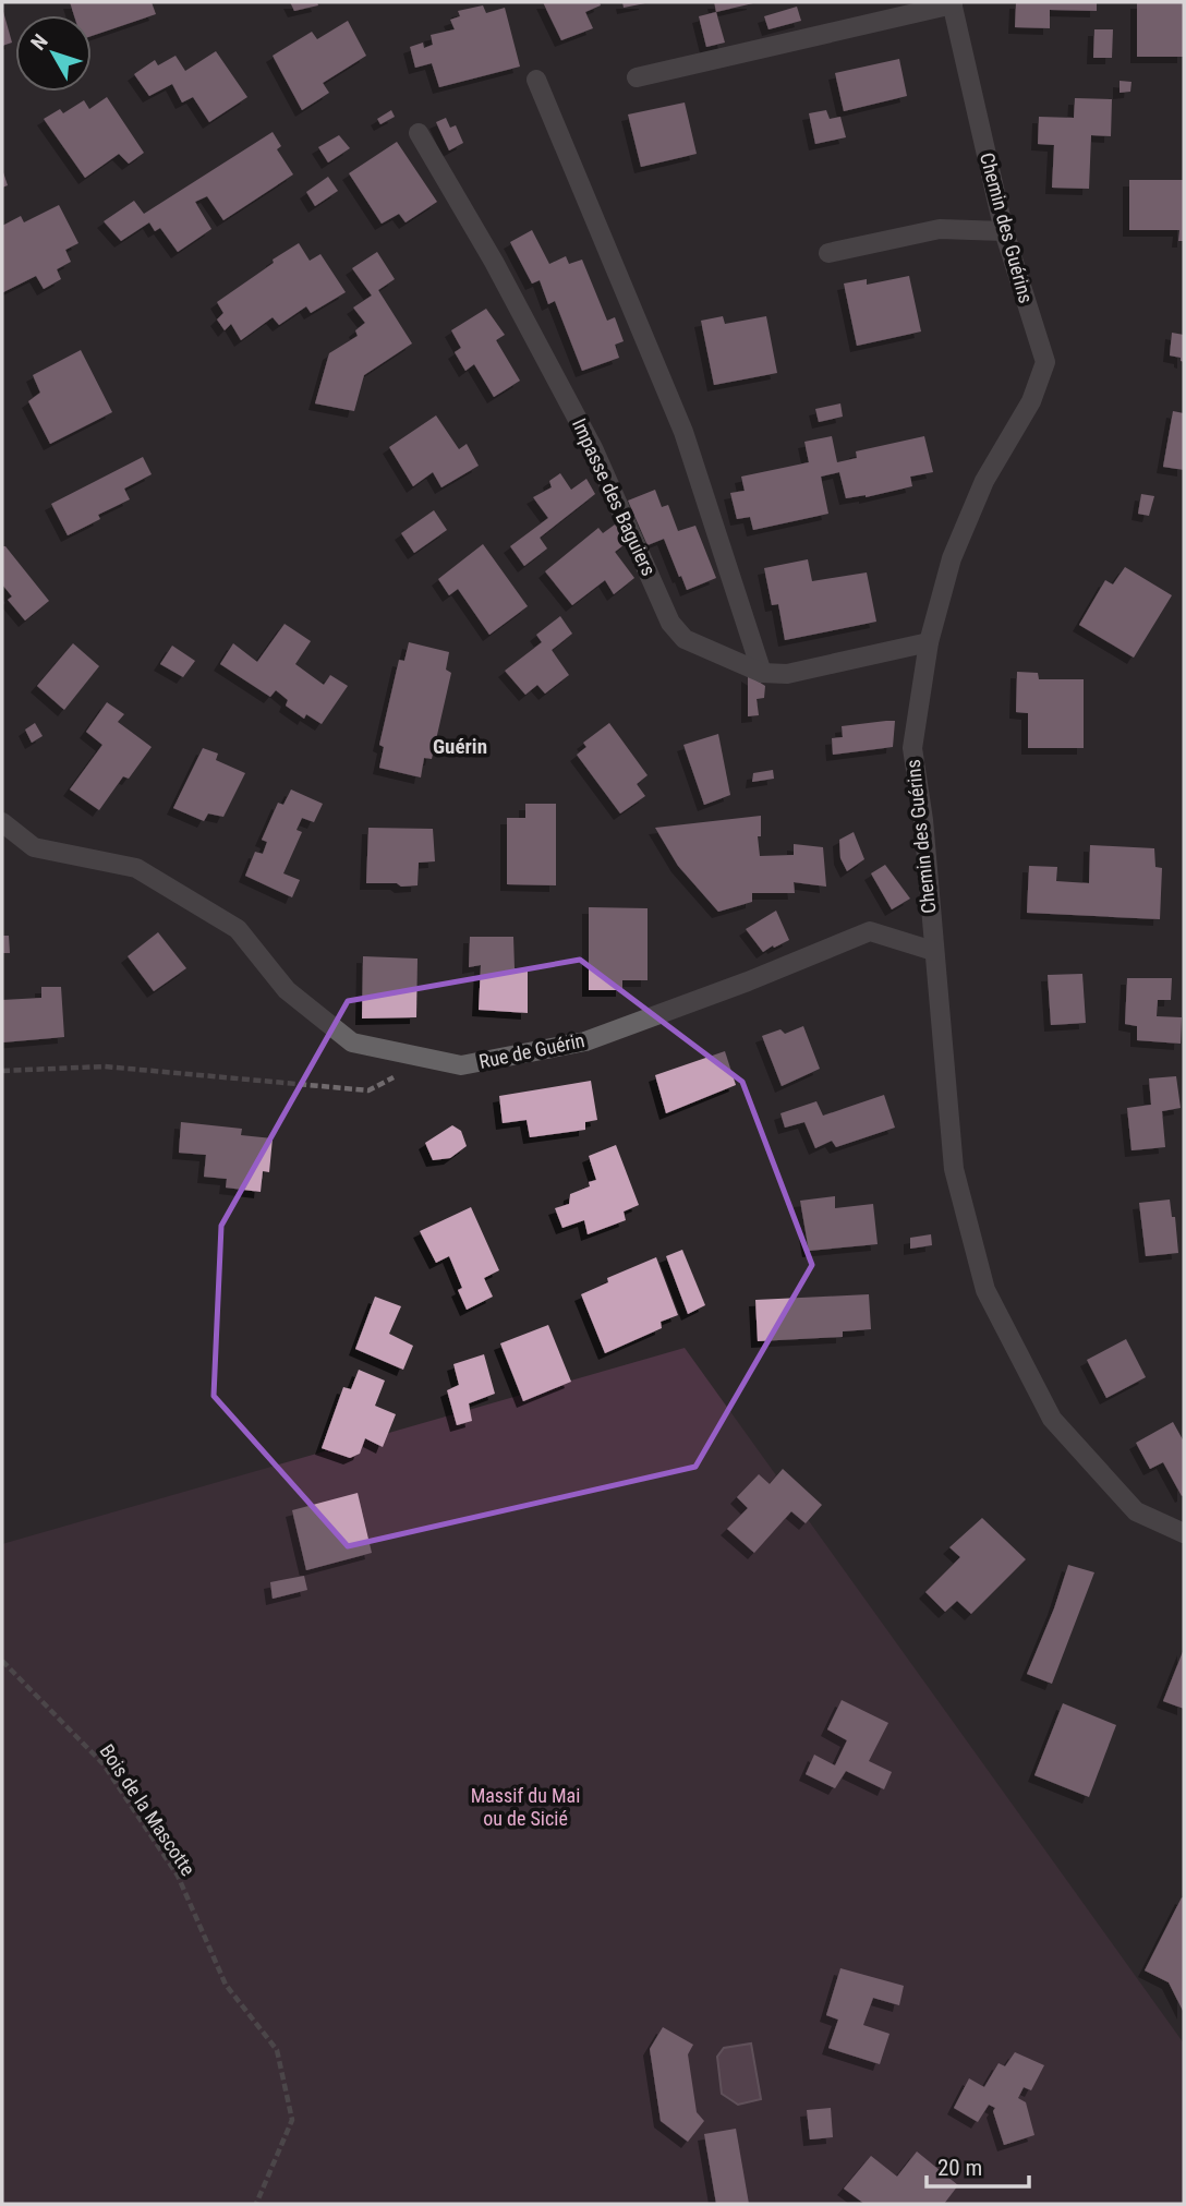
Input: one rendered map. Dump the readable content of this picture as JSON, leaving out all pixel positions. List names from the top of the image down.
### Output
{
  "streets": {
    "street": ["Chemin des Guérins", "Impasse des Baguiers", "Rue de Guérin"],
    "path": ["Bois de la Mascotte"]
  },
  "crossings": [
    ["Chemin des Guérins", "Impasse des Baguiers"],
    ["Chemin des Guérins", "Rue de Guérin"]
  ],
  "districts": ["Guérin"],
  "parks": ["Massif du Mai ou de Sicié"],
  "scale_bar": "20 m",
  "north": "top left"
}
